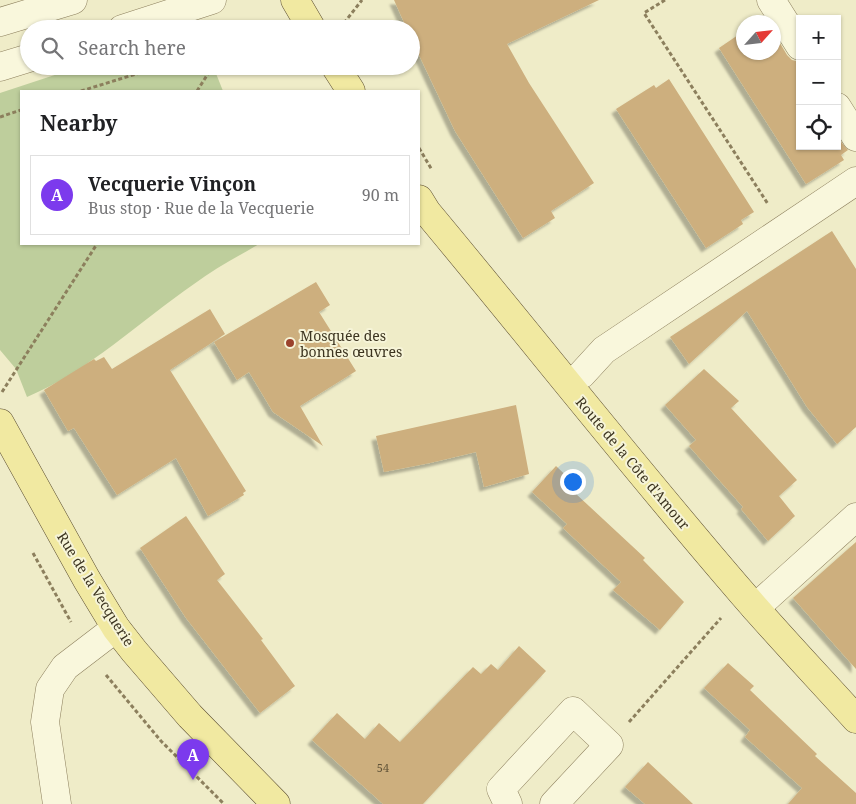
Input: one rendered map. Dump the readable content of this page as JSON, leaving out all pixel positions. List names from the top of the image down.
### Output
{
  "streets": {
    "main road": ["Route de la Côte d'Amour", "Rue de la Vecquerie"]
  },
  "places": ["Mosquée des bonnes œuvres"],
  "house_numbers": ["54"],
  "north": "top right",
  "page": {
    "map_buttons": ["+", "−"],
    "search": "Search here",
    "heading": "Nearby",
    "list": [
      {
        "mark": "A",
        "name": "Vecquerie Vinçon",
        "note": "Bus stop · Rue de la Vecquerie",
        "value": "90 m"
      }
    ],
    "pins": "A"
  }
}
